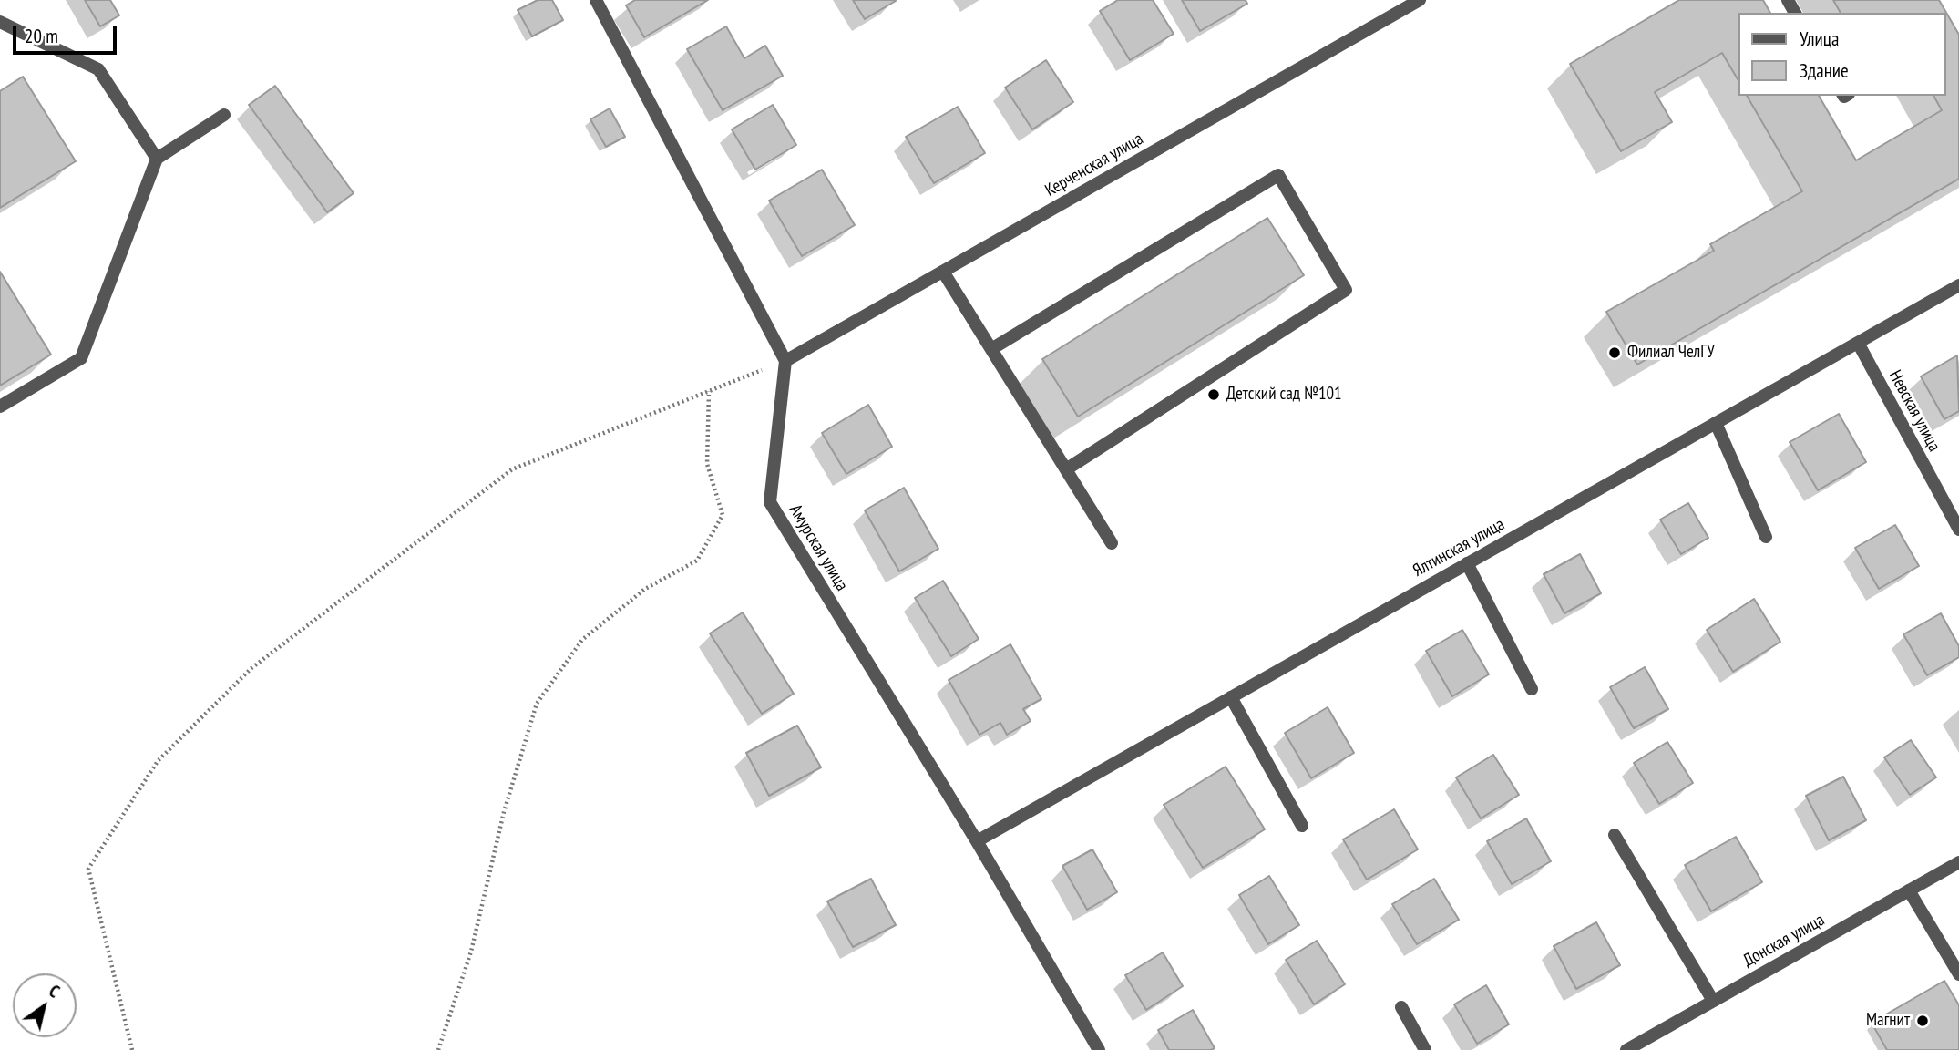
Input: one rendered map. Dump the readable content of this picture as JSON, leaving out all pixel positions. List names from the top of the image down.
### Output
{
  "streets": {
    "street": [
      "Керченская улица",
      "Невская улица",
      "Амурская улица",
      "Ялтинская улица",
      "Донская улица"
    ]
  },
  "crossings": [
    ["Керченская улица", "Амурская улица"],
    ["Невская улица", "Ялтинская улица"],
    ["Амурская улица", "Ялтинская улица"]
  ],
  "places": ["Филиал ЧелГУ", "Детский сад №101", "Магнит"],
  "legend": ["Улица", "Здание"],
  "scale_bar": "20 m",
  "north": "top right"
}
